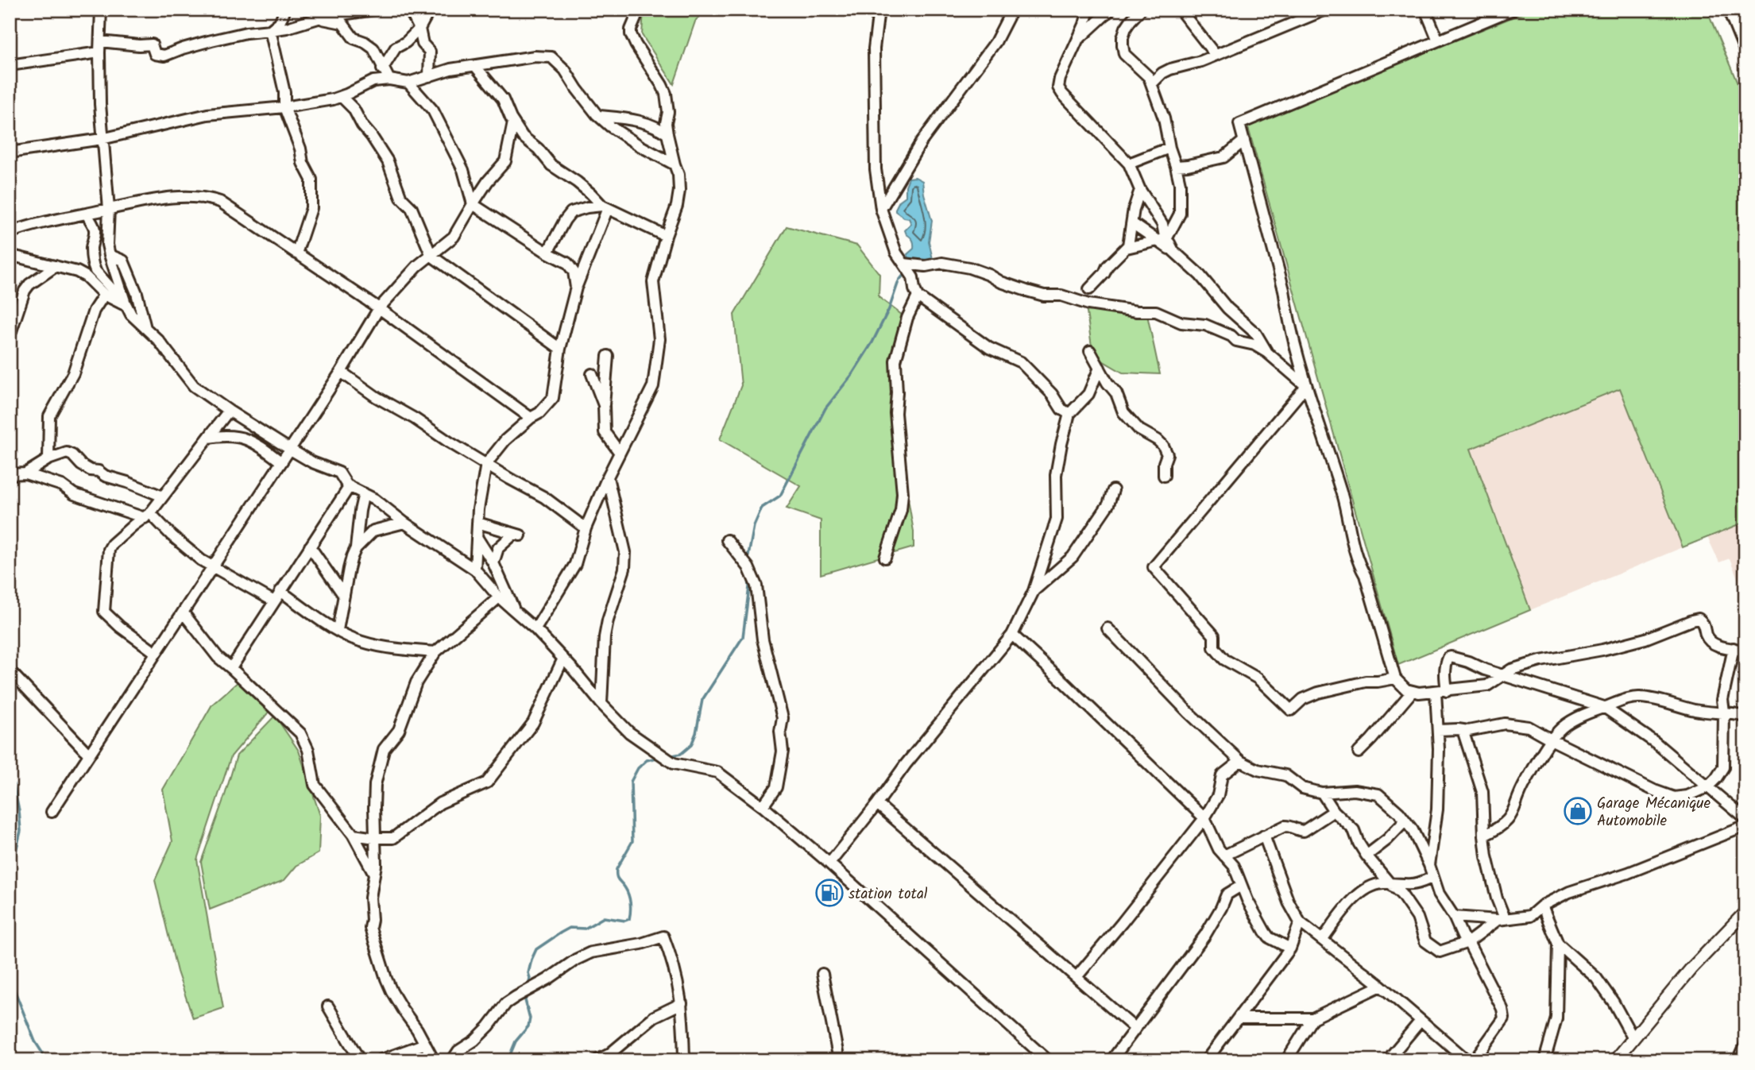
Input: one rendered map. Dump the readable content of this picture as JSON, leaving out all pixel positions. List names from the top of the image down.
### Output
{
  "places": {
    "shop": ["Garage Mécanique Automobile"],
    "fuel station": ["station total"]
  }
}
